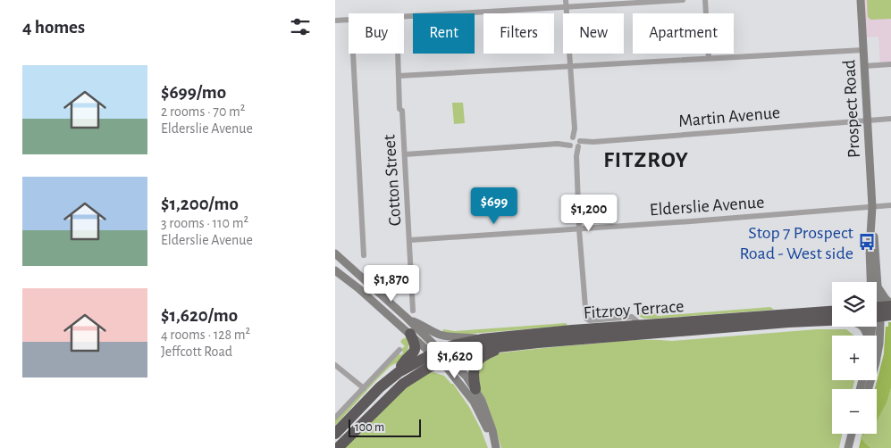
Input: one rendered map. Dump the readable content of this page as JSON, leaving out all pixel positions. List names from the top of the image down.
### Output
{
  "streets": {
    "highway": ["Fitzroy Terrace"],
    "main road": ["Prospect Road"],
    "street": ["Martin Avenue", "Cotton Street", "Elderslie Avenue"]
  },
  "crossings": [
    ["Prospect Road", "Martin Avenue"],
    ["Prospect Road", "Elderslie Avenue"],
    ["Martin Avenue", "Cotton Street"],
    ["Cotton Street", "Elderslie Avenue"]
  ],
  "districts": ["FITZROY"],
  "places": {
    "bus stop": ["Stop 7 Prospect Road - West side"]
  },
  "scale_bar": "100 m",
  "page": {
    "heading": "4 homes",
    "chip": [
      "Buy",
      "Rent",
      "Filters",
      "New",
      "Apartment"
    ],
    "list": [
      {
        "name": "$699/mo",
        "note": "2 rooms · 70 m² · Elderslie Avenue"
      },
      {
        "name": "$1,200/mo",
        "note": "3 rooms · 110 m² · Elderslie Avenue"
      },
      {
        "name": "$1,620/mo",
        "note": "4 rooms · 128 m² · Jeffcott Road"
      }
    ],
    "price": [
      "$699",
      "$1,200",
      "$1,870",
      "$1,620"
    ],
    "map_buttons": ["+", "−"],
    "scale": "100 m"
  }
}
